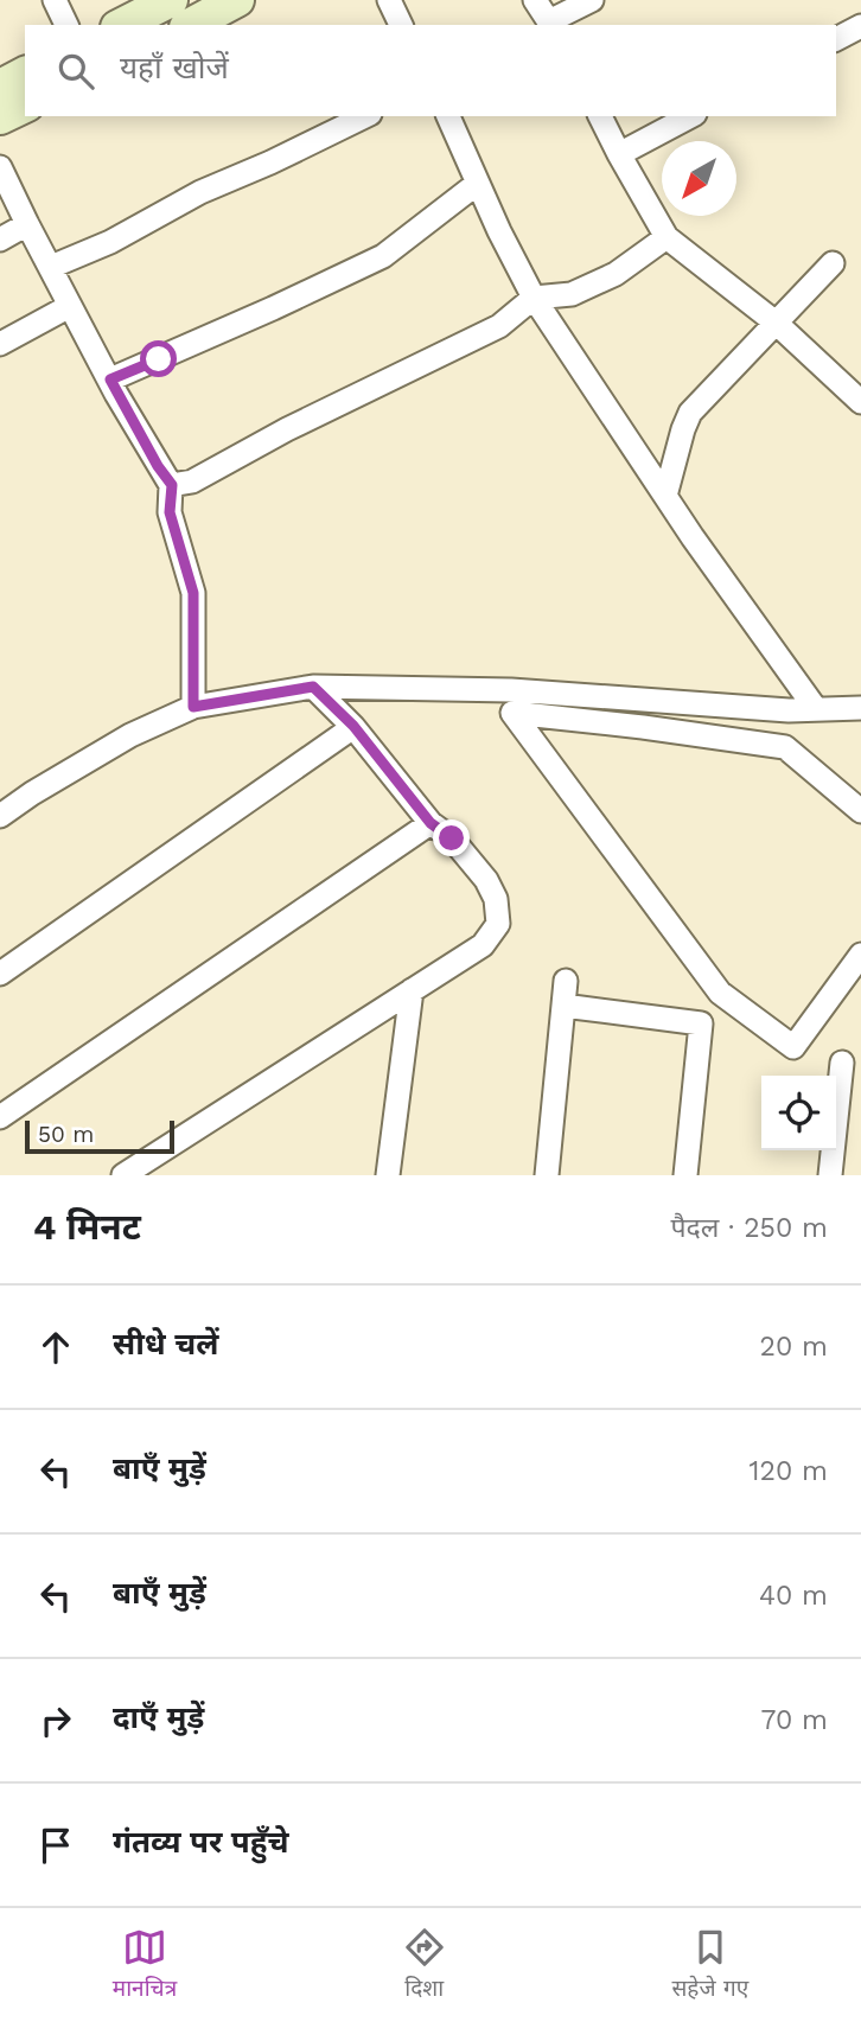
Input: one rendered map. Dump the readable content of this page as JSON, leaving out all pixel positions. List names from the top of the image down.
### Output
{
  "scale_bar": "50 m",
  "north": "bottom left",
  "page": {
    "search": "यहाँ खोजें",
    "scale": "50 m",
    "heading": ["4 मिनट", "पैदल · 250 m"],
    "list": [
      ["सीधे चलें", "20 m"],
      ["बाएँ मुड़ें", "120 m"],
      ["बाएँ मुड़ें", "40 m"],
      ["दाएँ मुड़ें", "70 m"],
      "गंतव्य पर पहुँचे"
    ],
    "nav": ["मानचित्र", "दिशा", "सहेजे गए"]
  }
}
